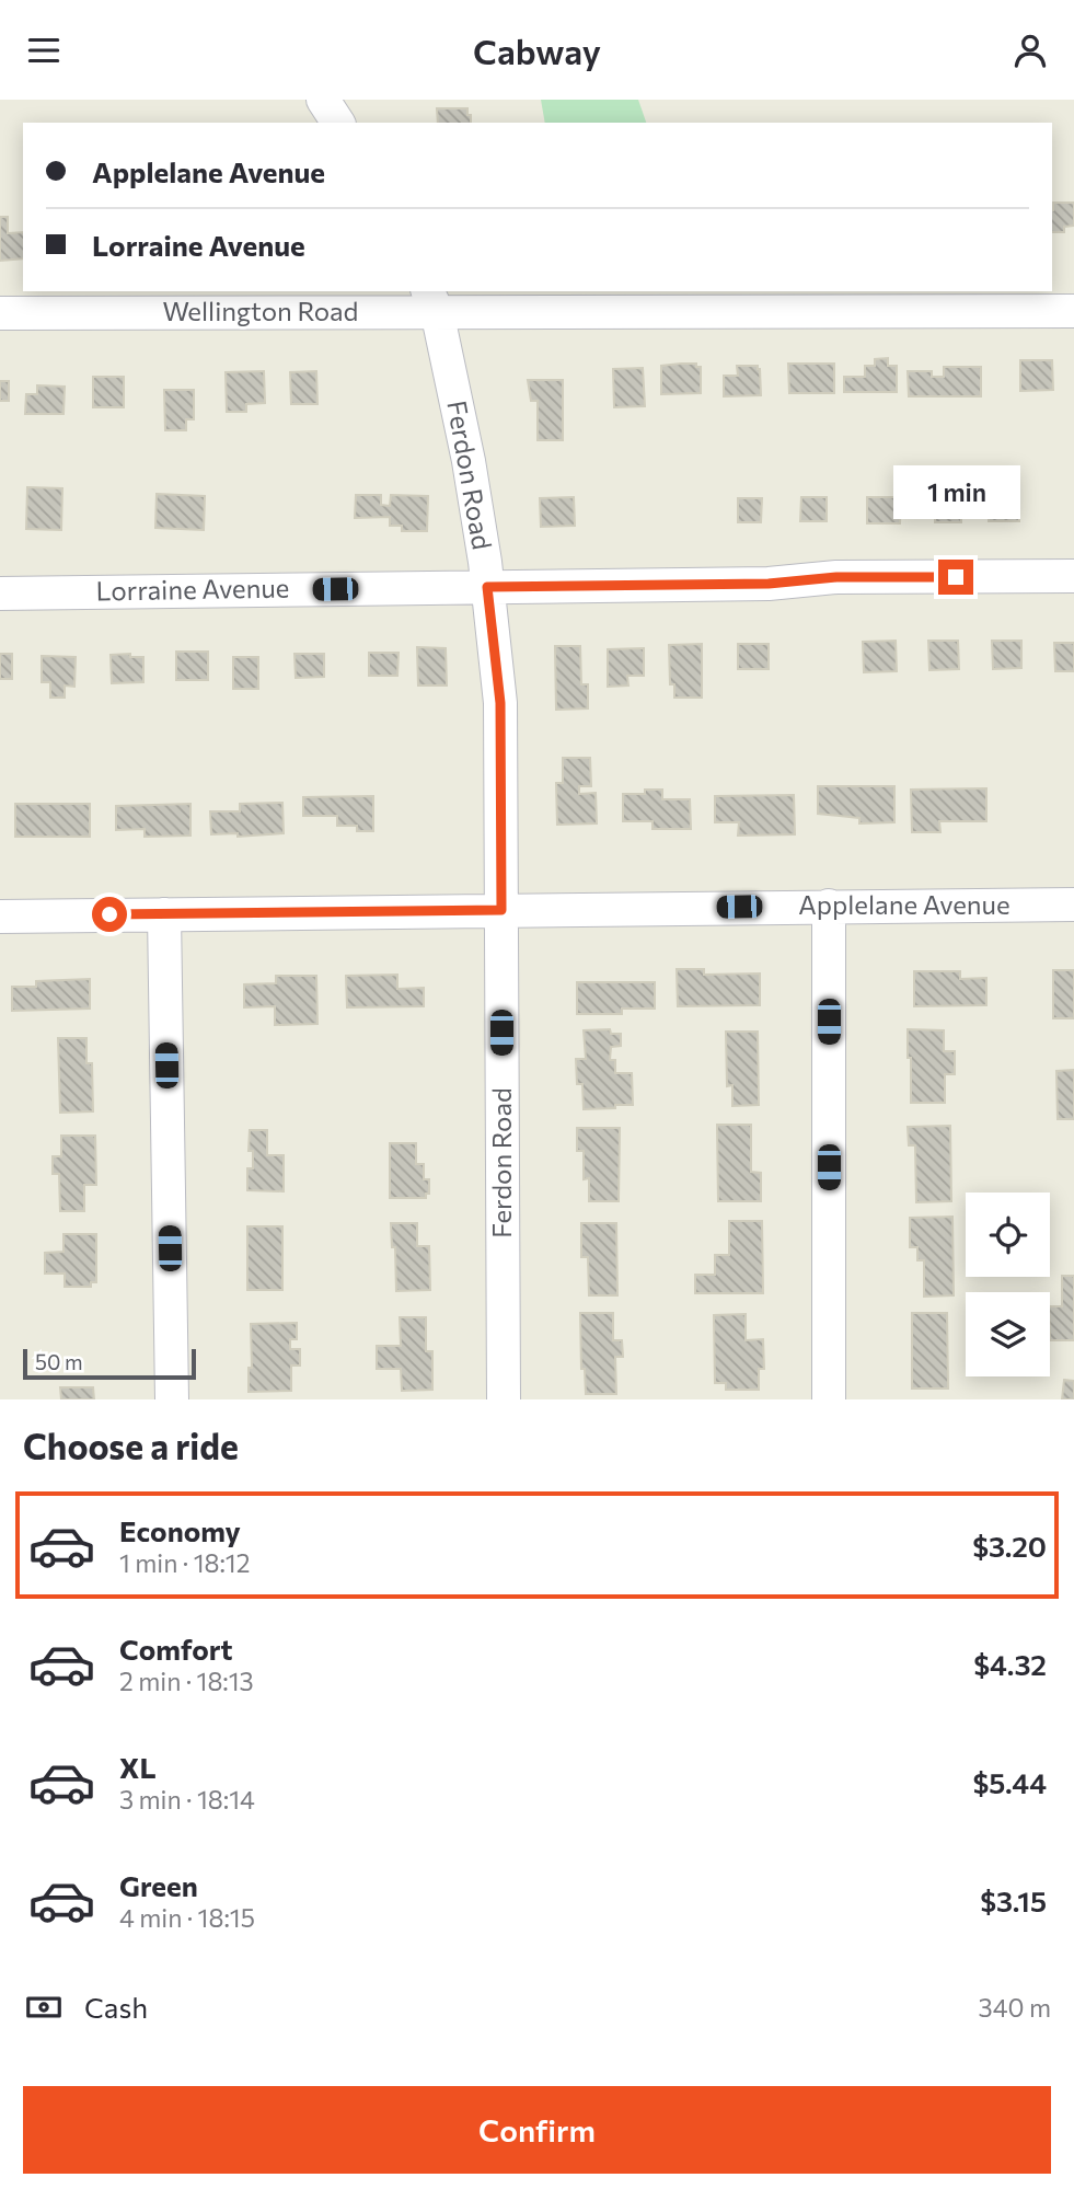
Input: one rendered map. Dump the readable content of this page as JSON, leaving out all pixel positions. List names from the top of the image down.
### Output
{
  "streets": {
    "street": [
      "Wellington Road",
      "Ferdon Road",
      "Lorraine Avenue",
      "Applelane Avenue"
    ]
  },
  "crossings": [
    ["Wellington Road", "Ferdon Road"],
    ["Ferdon Road", "Lorraine Avenue"],
    ["Ferdon Road", "Applelane Avenue"]
  ],
  "scale_bar": "50 m",
  "page": {
    "header": "Cabway",
    "banner": ["Applelane Avenue", "Lorraine Avenue"],
    "bubble": "1 min",
    "scale": "50 m",
    "heading": "Choose a ride",
    "list": [
      {
        "name": "Economy",
        "note": "1 min · 18:12",
        "value": "$3.20"
      },
      {
        "name": "Comfort",
        "note": "2 min · 18:13",
        "value": "$4.32"
      },
      {
        "name": "XL",
        "note": "3 min · 18:14",
        "value": "$5.44"
      },
      {
        "name": "Green",
        "note": "4 min · 18:15",
        "value": "$3.15"
      }
    ],
    "pay": ["Cash", "340 m"],
    "buttons": "Confirm"
  }
}
